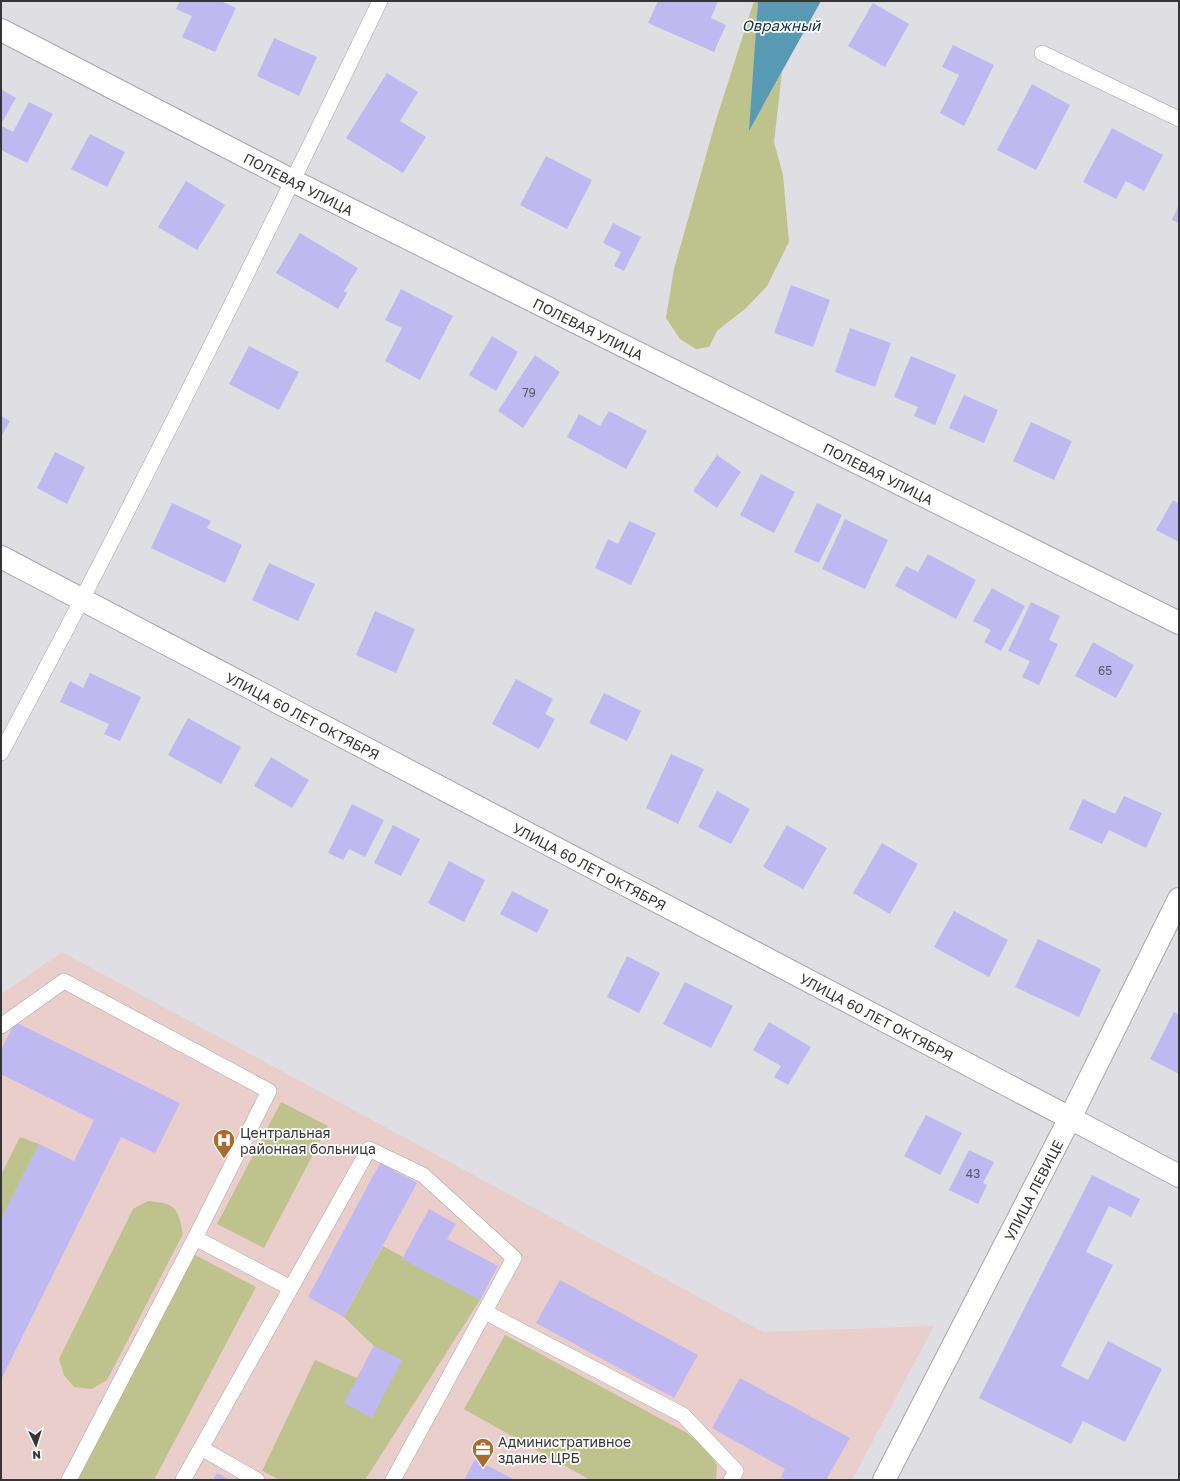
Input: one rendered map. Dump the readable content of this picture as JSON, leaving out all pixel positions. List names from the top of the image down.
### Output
{
  "streets": {
    "street": ["ПОЛЕВАЯ УЛИЦА", "УЛИЦА 60 ЛЕТ ОКТЯБРЯ", "УЛИЦА ЛЕВИЦЕ"]
  },
  "crossings": [
    ["УЛИЦА 60 ЛЕТ ОКТЯБРЯ", "УЛИЦА ЛЕВИЦЕ"]
  ],
  "water": ["Овражный"],
  "places": {
    "hospital": ["Центральная районная больница"],
    "office": ["Административное здание ЦРБ"]
  },
  "house_numbers": ["79", "65", "43"],
  "north": "bottom"
}
